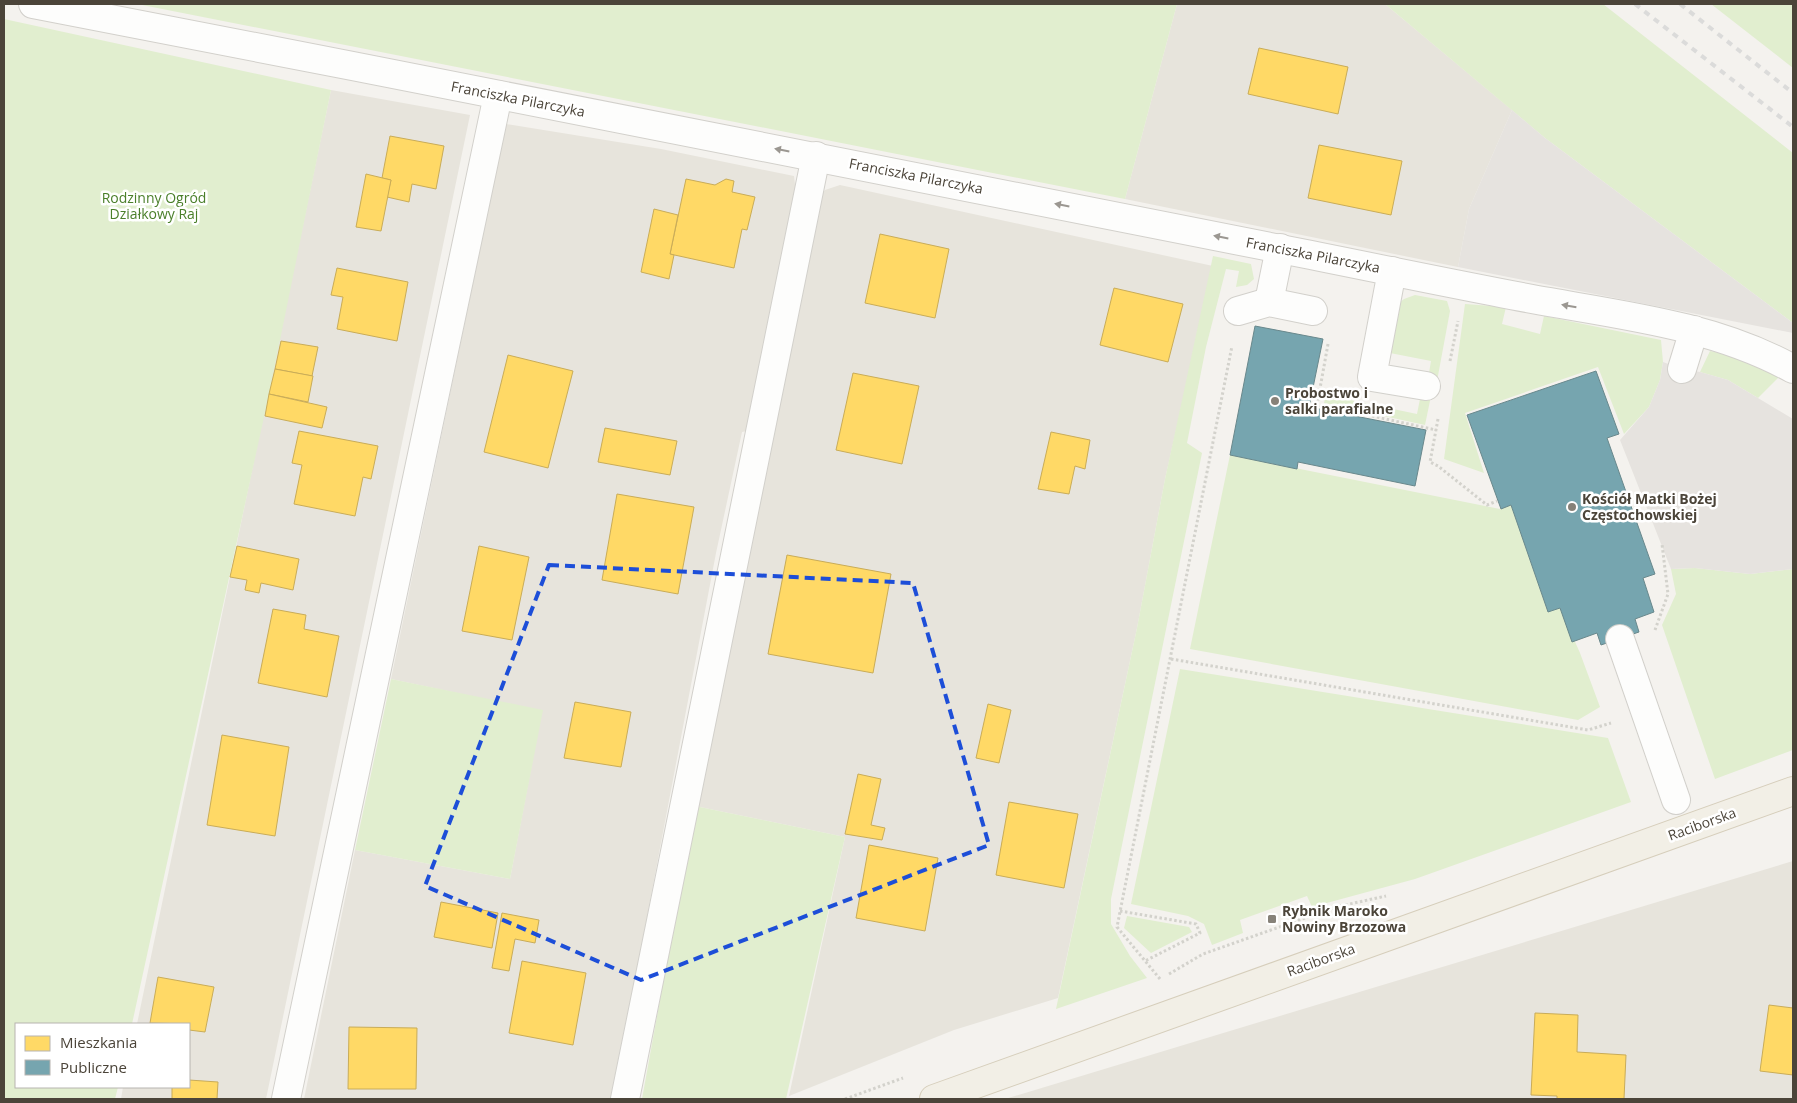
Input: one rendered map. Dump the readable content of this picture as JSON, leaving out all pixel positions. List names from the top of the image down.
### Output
{
  "streets": {
    "main road": ["Raciborska"],
    "street": ["Franciszka Pilarczyka"]
  },
  "one_way": ["Franciszka Pilarczyka"],
  "parks": ["Rodzinny Ogród Działkowy Raj"],
  "places": {
    "other": ["Probostwo i salki parafialne", "Kościół Matki Bożej Częstochowskiej"],
    "transit": ["Rybnik Maroko Nowiny Brzozowa"]
  },
  "legend": ["Mieszkania", "Publiczne"]
}
